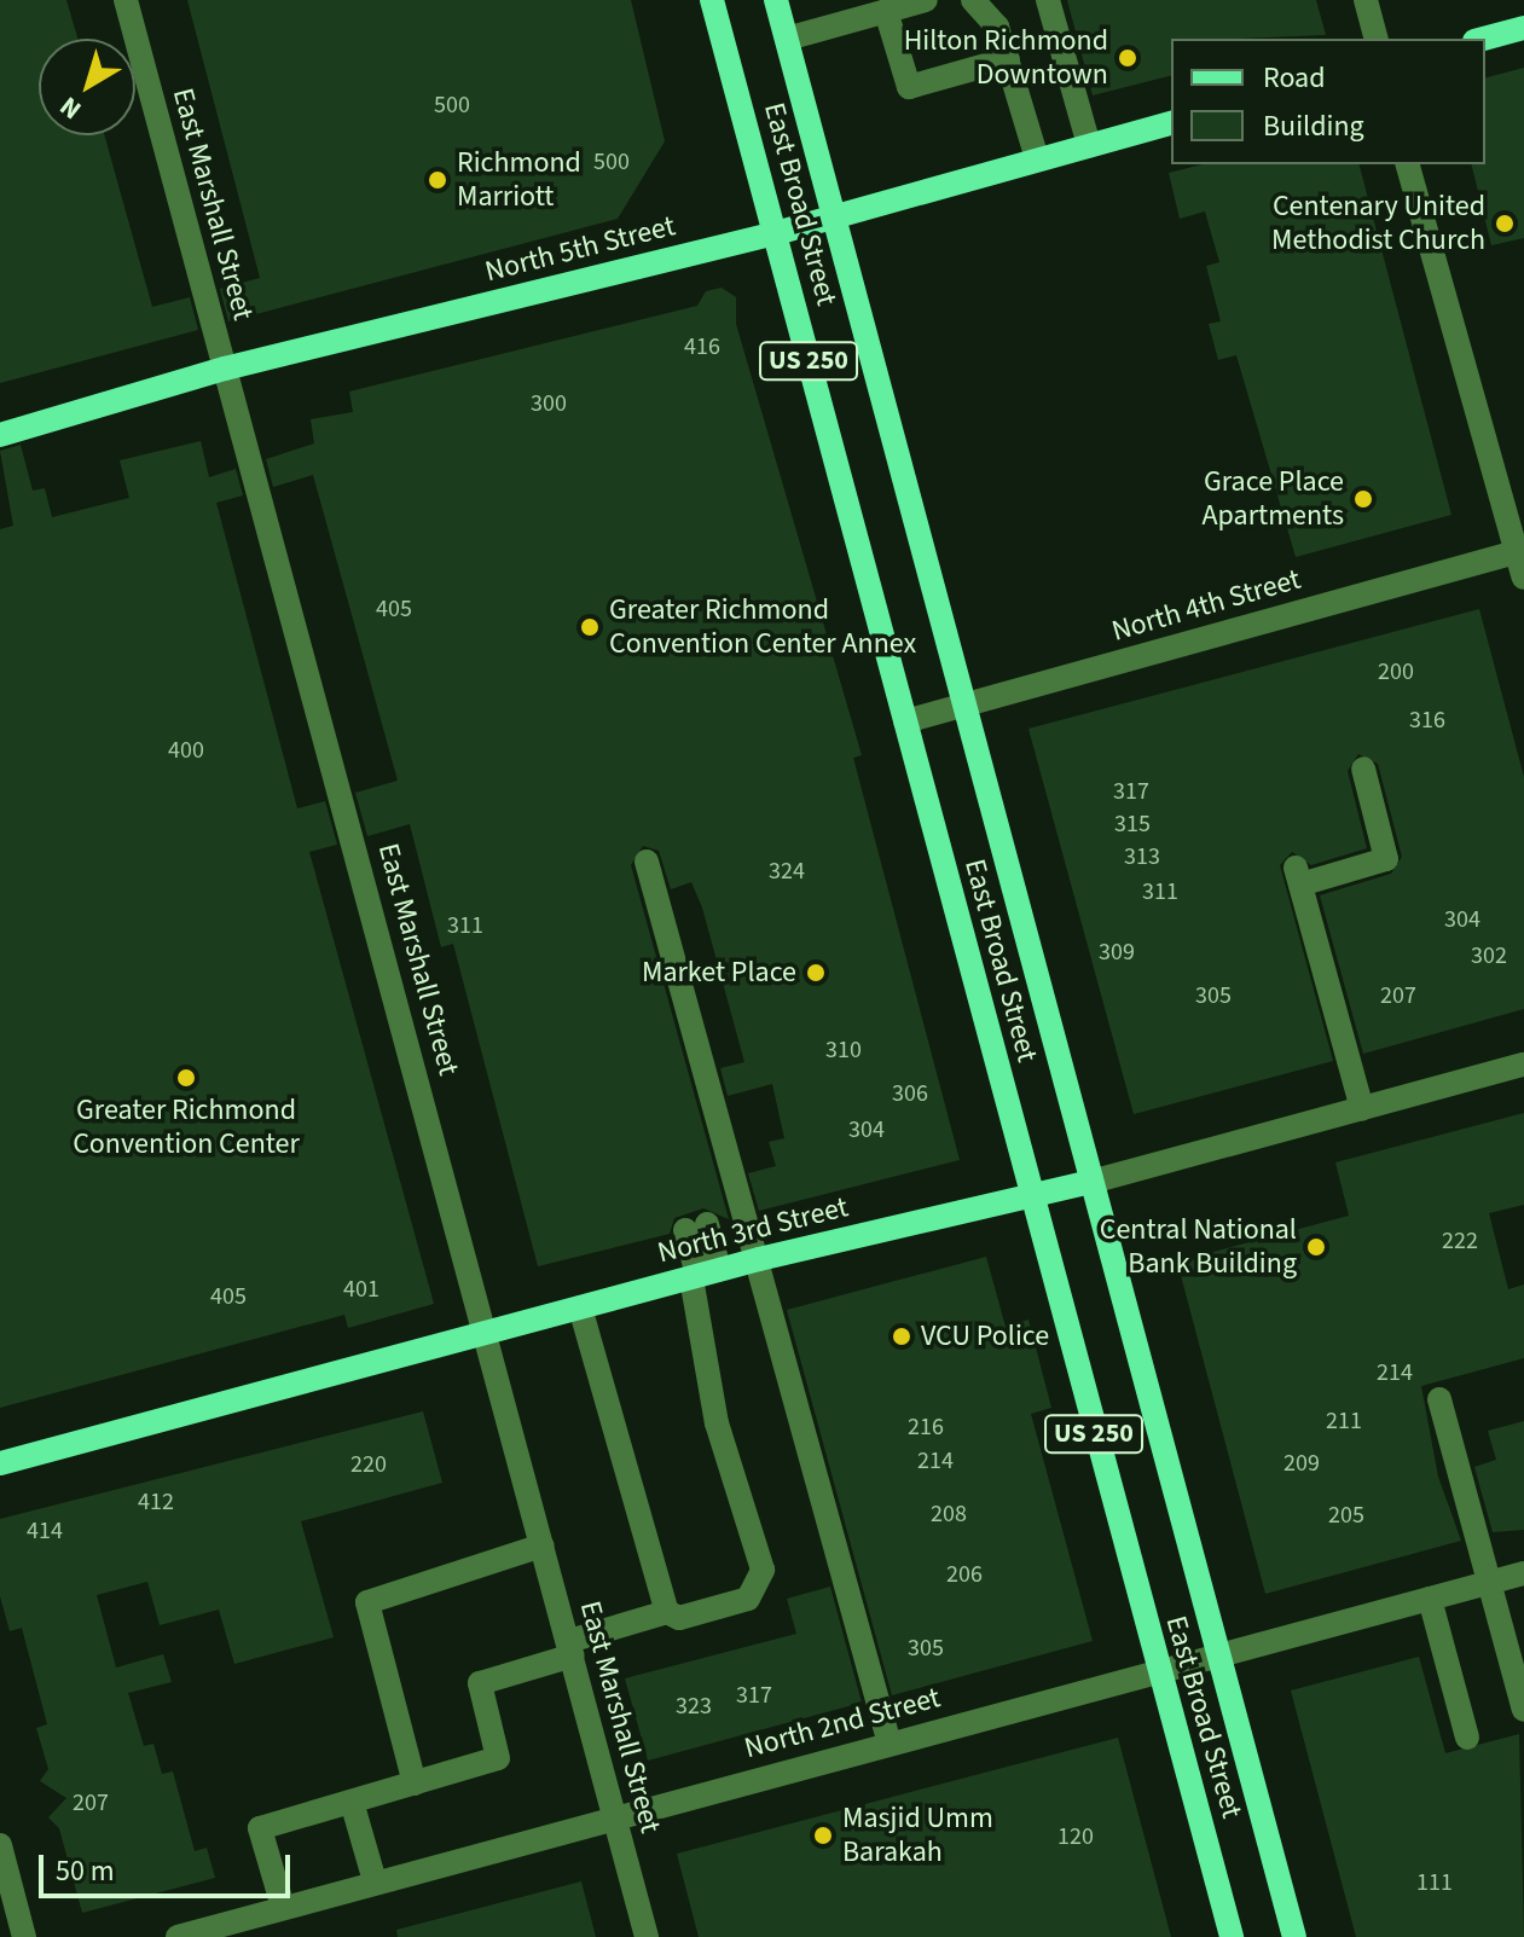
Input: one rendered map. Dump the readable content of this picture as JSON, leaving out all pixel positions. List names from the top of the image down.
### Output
{
  "streets": {
    "main road": [
      "East Broad Street",
      "North 5th Street",
      "US 250",
      "North 3rd Street"
    ],
    "street": ["East Marshall Street", "North 4th Street", "North 2nd Street"]
  },
  "crossings": [
    ["East Marshall Street", "North 5th Street"],
    ["East Marshall Street", "North 3rd Street"],
    ["East Marshall Street", "North 2nd Street"],
    ["East Broad Street", "North 5th Street"],
    ["East Broad Street", "North 4th Street"],
    ["East Broad Street", "North 3rd Street"],
    ["East Broad Street", "North 2nd Street"]
  ],
  "places": [
    "Hilton Richmond Downtown",
    "Richmond Marriott",
    "Centenary United Methodist Church",
    "Grace Place Apartments",
    "Greater Richmond Convention Center Annex",
    "Market Place",
    "Greater Richmond Convention Center",
    "Central National Bank Building",
    "VCU Police",
    "Masjid Umm Barakah"
  ],
  "house_numbers": [
    "500",
    "500",
    "416",
    "300",
    "405",
    "200",
    "316",
    "400",
    "317",
    "315",
    "313",
    "324",
    "311",
    "304",
    "311",
    "309",
    "302",
    "305",
    "207",
    "310",
    "306",
    "304",
    "222",
    "401",
    "405",
    "214",
    "211",
    "216",
    "214",
    "209",
    "220",
    "412",
    "208",
    "205",
    "414",
    "206",
    "305",
    "317",
    "323",
    "207",
    "120",
    "111"
  ],
  "legend": ["Road", "Building"],
  "scale_bar": "50 m",
  "north": "bottom left"
}
